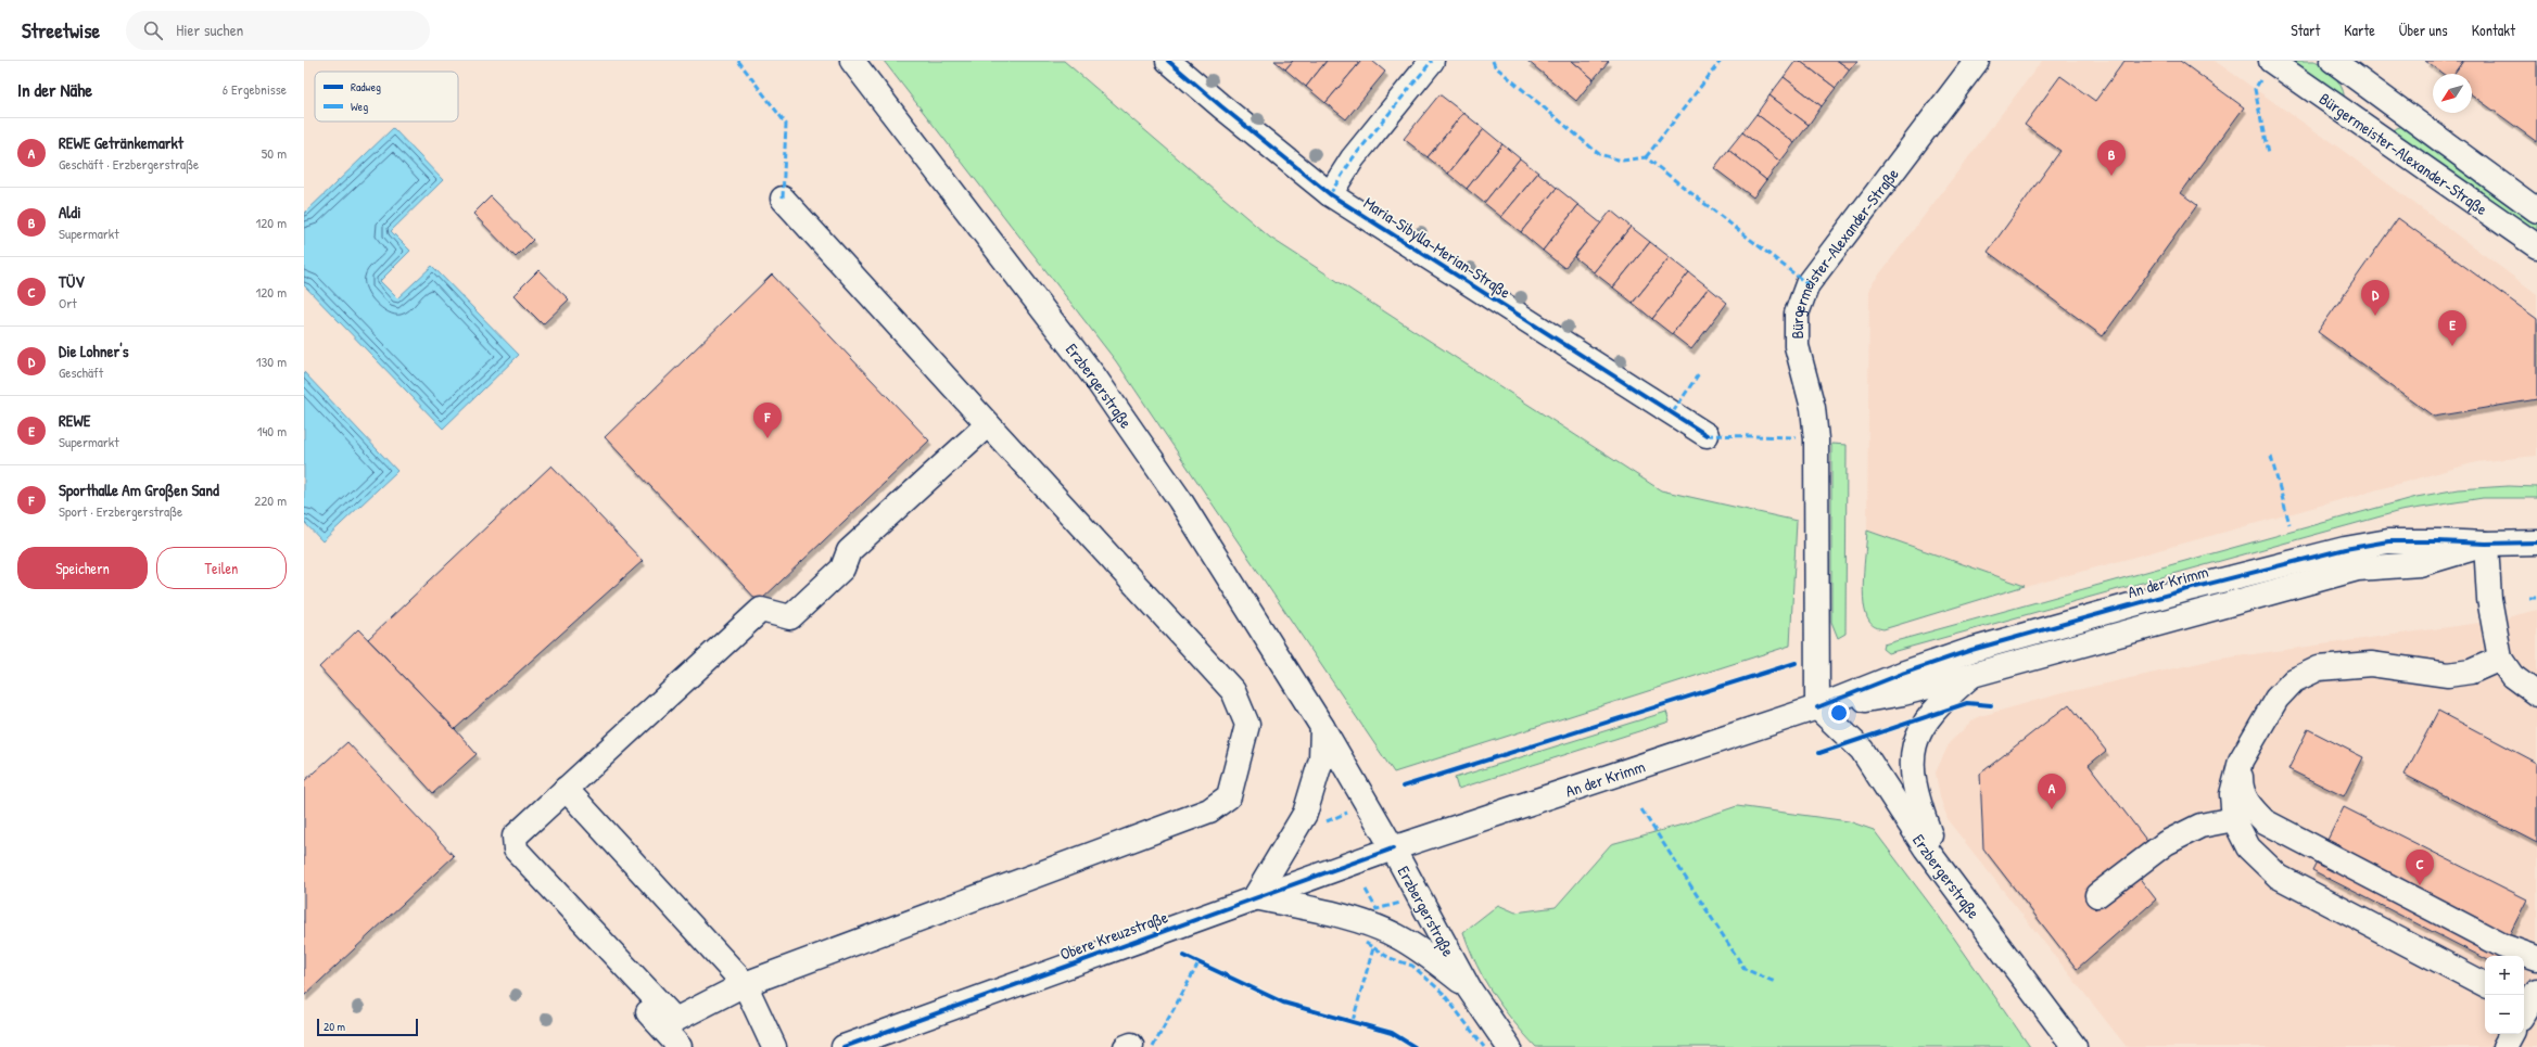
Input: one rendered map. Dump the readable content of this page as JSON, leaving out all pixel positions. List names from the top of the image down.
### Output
{
  "streets": {
    "street": [
      "Bürgermeister-Alexander-Straße",
      "Maria-Sibylla-Merian-Straße",
      "Erzbergerstraße",
      "An der Krimm",
      "Obere Kreuzstraße"
    ]
  },
  "crossings": [
    ["Bürgermeister-Alexander-Straße", "Erzbergerstraße"],
    ["Bürgermeister-Alexander-Straße", "An der Krimm"],
    ["Erzbergerstraße", "An der Krimm"],
    ["Erzbergerstraße", "Obere Kreuzstraße"],
    ["An der Krimm", "Obere Kreuzstraße"]
  ],
  "legend": ["Radweg", "Weg"],
  "scale_bar": "20 m",
  "north": "bottom left",
  "page": {
    "header": "Streetwise",
    "search": "Hier suchen",
    "nav": [
      "Start",
      "Karte",
      "Über uns",
      "Kontakt"
    ],
    "heading": ["In der Nähe", "6 Ergebnisse"],
    "list": [
      {
        "mark": "A",
        "name": "REWE Getränkemarkt",
        "note": "Geschäft · Erzbergerstraße",
        "value": "50 m"
      },
      {
        "mark": "B",
        "name": "Aldi",
        "note": "Supermarkt",
        "value": "120 m"
      },
      {
        "mark": "C",
        "name": "TÜV",
        "note": "Ort",
        "value": "120 m"
      },
      {
        "mark": "D",
        "name": "Die Lohner's",
        "note": "Geschäft",
        "value": "130 m"
      },
      {
        "mark": "E",
        "name": "REWE",
        "note": "Supermarkt",
        "value": "140 m"
      },
      {
        "mark": "F",
        "name": "Sporthalle Am Großen Sand",
        "note": "Sport · Erzbergerstraße",
        "value": "220 m"
      }
    ],
    "pins": [
      "B",
      "D",
      "E",
      "F",
      "A",
      "C"
    ],
    "buttons": ["Speichern", "Teilen"],
    "map_buttons": ["+", "−"],
    "scale": "20 m"
  }
}
